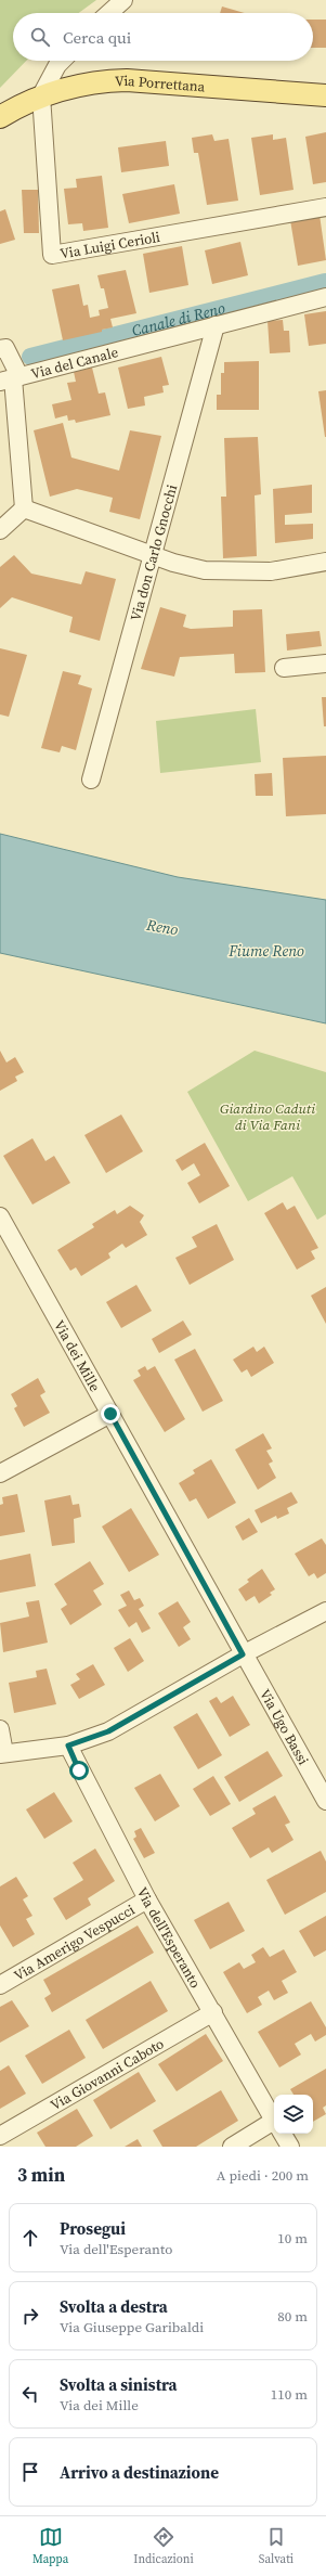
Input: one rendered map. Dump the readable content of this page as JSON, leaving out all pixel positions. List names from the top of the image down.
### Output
{
  "streets": {
    "main road": ["Via Porrettana"],
    "street": [
      "Via Luigi Cerioli",
      "Via del Canale",
      "Via don Carlo Gnocchi",
      "Via dei Mille",
      "Via Ugo Bassi",
      "Via dell'Esperanto",
      "Via Amerigo Vespucci",
      "Via Giovanni Caboto"
    ]
  },
  "crossings": [
    ["Via Porrettana", "Via Luigi Cerioli"],
    ["Via del Canale", "Via don Carlo Gnocchi"],
    ["Via dei Mille", "Via Ugo Bassi"],
    ["Via dell'Esperanto", "Via Amerigo Vespucci"],
    ["Via dell'Esperanto", "Via Giovanni Caboto"]
  ],
  "water": ["Canale di Reno", "Reno", "Fiume Reno"],
  "parks": ["Giardino Caduti di Via Fani"],
  "page": {
    "search": "Cerca qui",
    "heading": ["3 min", "A piedi · 200 m"],
    "list": [
      ["Prosegui", "Via dell'Esperanto", "10 m"],
      ["Svolta a destra", "Via Giuseppe Garibaldi", "80 m"],
      ["Svolta a sinistra", "Via dei Mille", "110 m"],
      "Arrivo a destinazione"
    ],
    "nav": ["Mappa", "Indicazioni", "Salvati"]
  }
}
